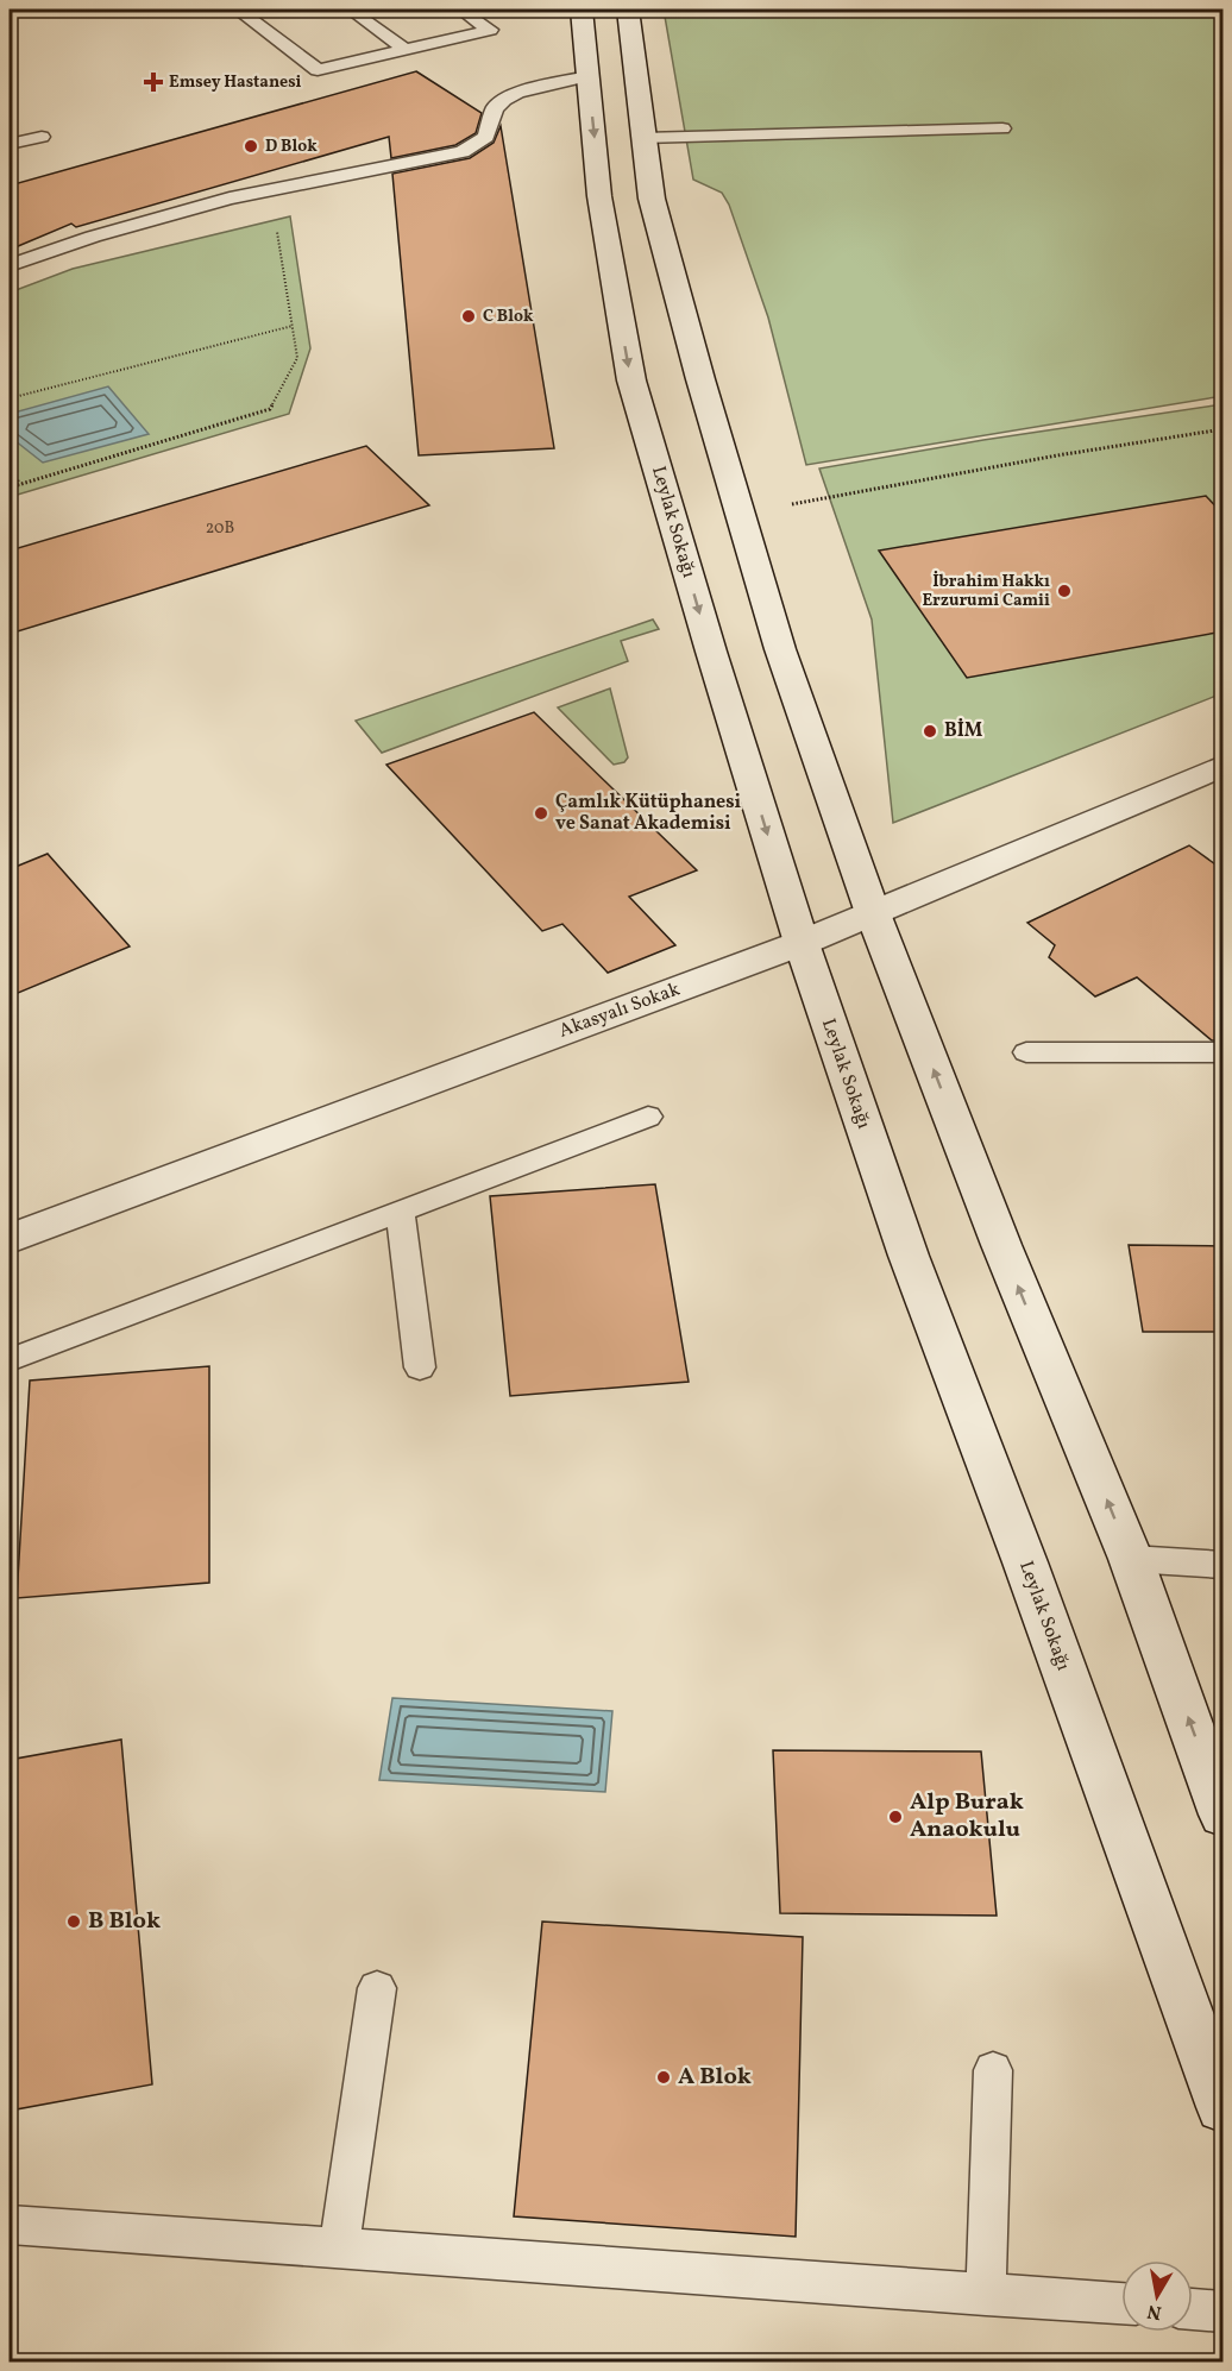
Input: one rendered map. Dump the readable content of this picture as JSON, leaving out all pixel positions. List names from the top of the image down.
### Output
{
  "streets": {
    "street": ["Leylak Sokağı", "Akasyalı Sokak"]
  },
  "crossings": [
    ["Leylak Sokağı", "Akasyalı Sokak"]
  ],
  "places": {
    "health": ["Emsey Hastanesi"],
    "other": [
      "D Blok",
      "C Blok",
      "İbrahim Hakkı Erzurumi Camii",
      "BİM",
      "Çamlık Kütüphanesi ve Sanat Akademisi",
      "Alp Burak Anaokulu",
      "B Blok",
      "A Blok"
    ]
  },
  "house_numbers": ["20B"],
  "north": "bottom"
}
